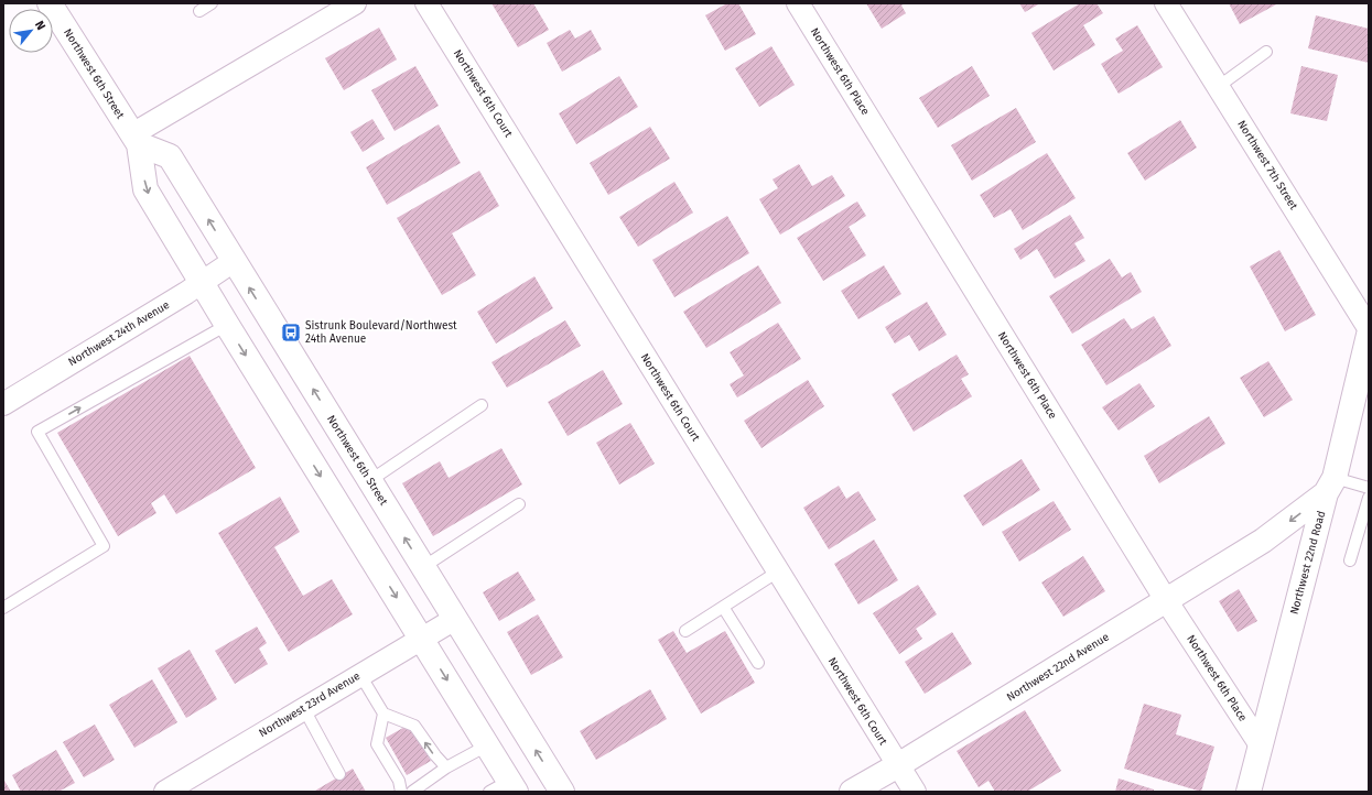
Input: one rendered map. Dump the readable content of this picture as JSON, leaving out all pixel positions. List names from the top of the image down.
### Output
{
  "streets": {
    "street": [
      "Northwest 6th Place",
      "Northwest 6th Street",
      "Northwest 6th Court",
      "Northwest 7th Street",
      "Northwest 24th Avenue",
      "Northwest 22nd Road",
      "Northwest 22nd Avenue",
      "Northwest 23rd Avenue"
    ]
  },
  "crossings": [
    ["Northwest 6th Place", "Northwest 22nd Road"],
    ["Northwest 6th Place", "Northwest 22nd Avenue"],
    ["Northwest 6th Street", "Northwest 24th Avenue"],
    ["Northwest 6th Street", "Northwest 23rd Avenue"],
    ["Northwest 6th Court", "Northwest 22nd Avenue"],
    ["Northwest 22nd Road", "Northwest 22nd Avenue"]
  ],
  "places": {
    "bus stop": ["Sistrunk Boulevard/Northwest 24th Avenue"]
  },
  "north": "top right"
}
